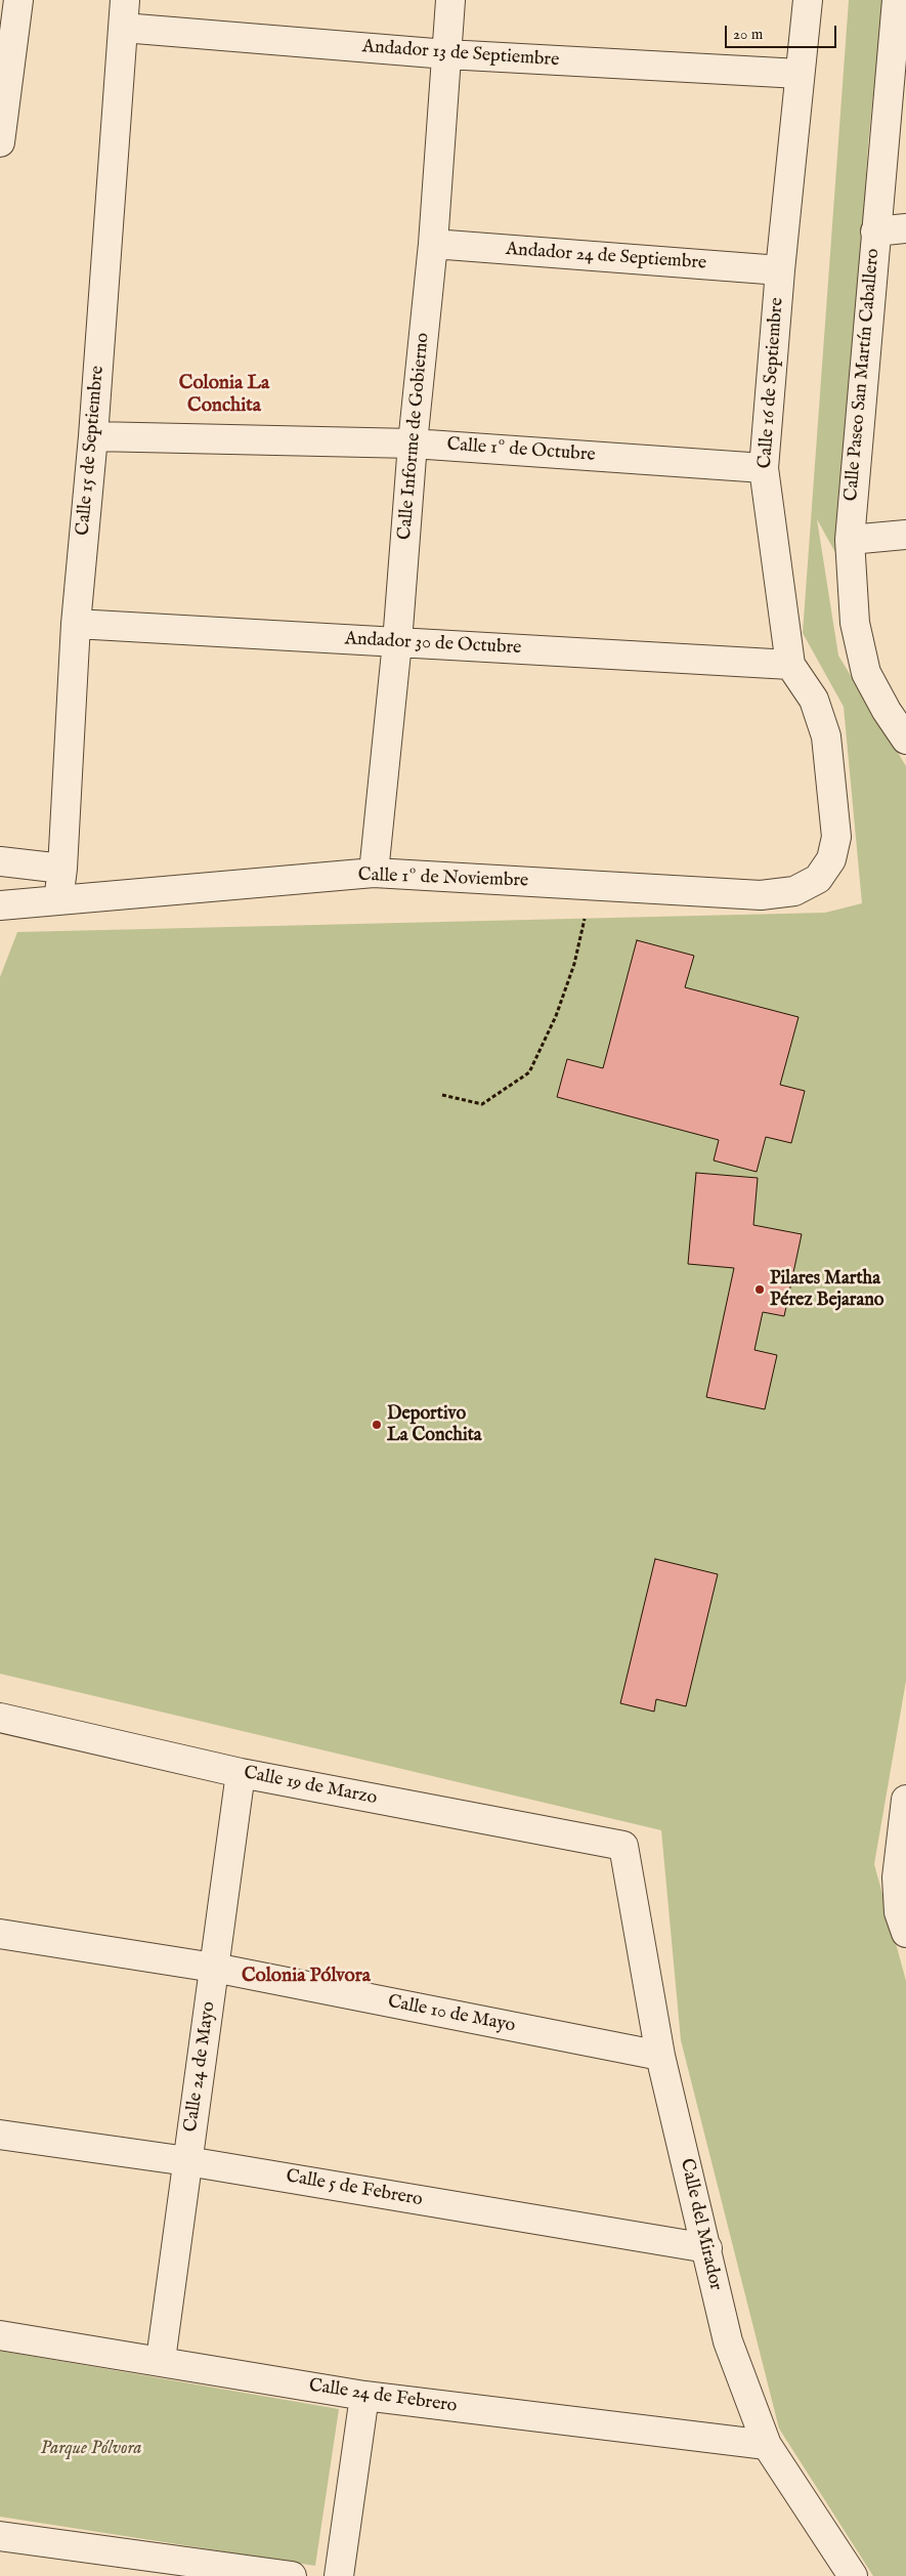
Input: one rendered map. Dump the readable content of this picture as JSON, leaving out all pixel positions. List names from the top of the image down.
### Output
{
  "streets": {
    "street": [
      "Andador 13 de Septiembre",
      "Andador 24 de Septiembre",
      "Calle Paseo San Martín Caballero",
      "Calle 16 de Septiembre",
      "Calle Informe de Gobierno",
      "Calle 15 de Septiembre",
      "Calle 1º de Octubre",
      "Andador 30 de Octubre",
      "Calle 1º de Noviembre",
      "Calle 19 de Marzo",
      "Calle 10 de Mayo",
      "Calle 24 de Mayo",
      "Calle 5 de Febrero",
      "Calle del Mirador",
      "Calle 24 de Febrero"
    ]
  },
  "crossings": [
    ["Andador 13 de Septiembre", "Calle 16 de Septiembre"],
    ["Andador 13 de Septiembre", "Calle Informe de Gobierno"],
    ["Andador 13 de Septiembre", "Calle 15 de Septiembre"],
    ["Andador 24 de Septiembre", "Calle 16 de Septiembre"],
    ["Andador 24 de Septiembre", "Calle Informe de Gobierno"],
    ["Calle 16 de Septiembre", "Calle 1º de Octubre"],
    ["Calle 16 de Septiembre", "Andador 30 de Octubre"],
    ["Calle 16 de Septiembre", "Calle 1º de Noviembre"],
    ["Calle Informe de Gobierno", "Calle 1º de Octubre"],
    ["Calle Informe de Gobierno", "Andador 30 de Octubre"],
    ["Calle Informe de Gobierno", "Calle 1º de Noviembre"],
    ["Calle 15 de Septiembre", "Calle 1º de Octubre"],
    ["Calle 15 de Septiembre", "Andador 30 de Octubre"],
    ["Calle 15 de Septiembre", "Calle 1º de Noviembre"],
    ["Calle 19 de Marzo", "Calle 24 de Mayo"],
    ["Calle 19 de Marzo", "Calle del Mirador"],
    ["Calle 10 de Mayo", "Calle 24 de Mayo"],
    ["Calle 10 de Mayo", "Calle del Mirador"],
    ["Calle 24 de Mayo", "Calle 5 de Febrero"],
    ["Calle 24 de Mayo", "Calle 24 de Febrero"],
    ["Calle 5 de Febrero", "Calle del Mirador"],
    ["Calle del Mirador", "Calle 24 de Febrero"]
  ],
  "districts": ["Colonia La Conchita", "Colonia Pólvora"],
  "parks": ["Parque Pólvora"],
  "places": ["Pilares Martha Pérez Bejarano", "Deportivo La Conchita"],
  "scale_bar": "20 m"
}
